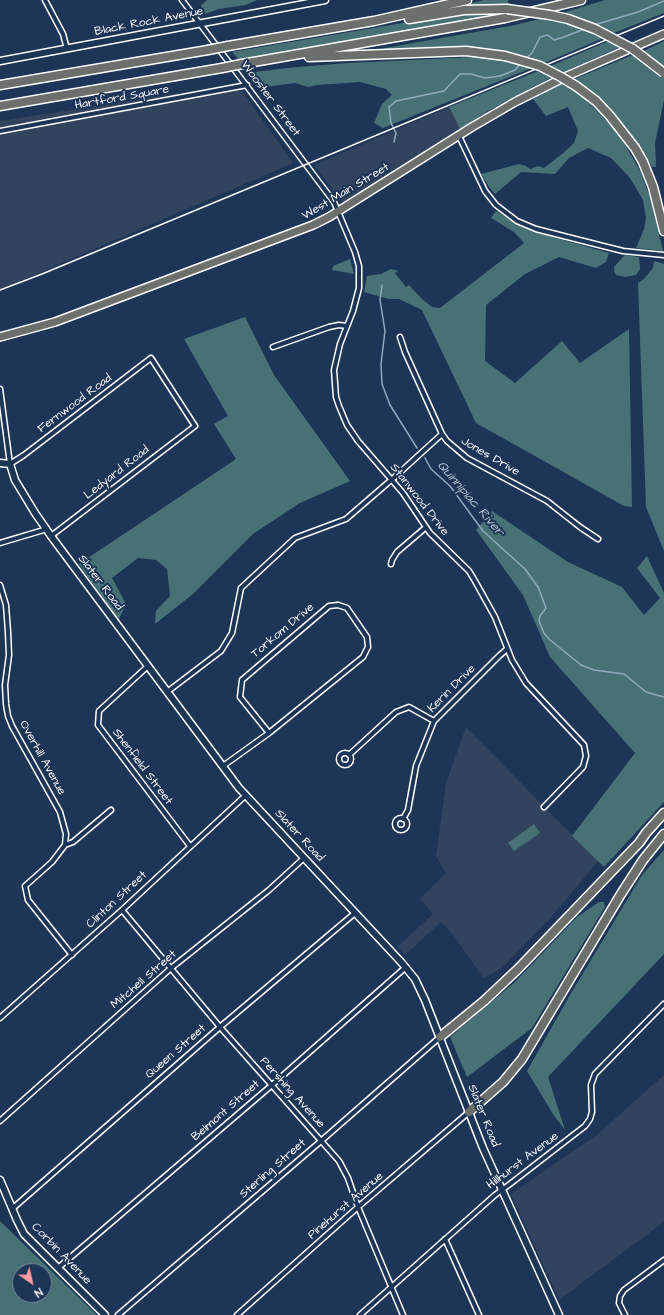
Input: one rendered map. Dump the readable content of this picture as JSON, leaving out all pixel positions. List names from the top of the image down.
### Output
{
  "streets": {
    "main road": [
      "Black Rock Avenue",
      "West Main Street",
      "Slater Road",
      "Corbin Avenue"
    ],
    "street": [
      "Hartford Square",
      "Wooster Street",
      "Fernwood Road",
      "Jones Drive",
      "Ledyard Road",
      "Stanwood Drive",
      "Torkom Drive",
      "Kerin Drive",
      "Overhill Avenue",
      "Shenfield Street",
      "Clinton Street",
      "Mitchell Street",
      "Queen Street",
      "Pershing Avenue",
      "Belmont Street",
      "Hillhurst Avenue",
      "Sterling Street",
      "Pinehurst Avenue"
    ]
  },
  "crossings": [
    ["Black Rock Avenue", "Wooster Street"],
    ["Hartford Square", "Wooster Street"],
    ["Wooster Street", "West Main Street"],
    ["Wooster Street", "Stanwood Drive"],
    ["West Main Street", "Stanwood Drive"],
    ["Fernwood Road", "Ledyard Road"],
    ["Fernwood Road", "Slater Road"],
    ["Ledyard Road", "Slater Road"],
    ["Stanwood Drive", "Kerin Drive"],
    ["Slater Road", "Torkom Drive"],
    ["Slater Road", "Shenfield Street"],
    ["Slater Road", "Clinton Street"],
    ["Slater Road", "Mitchell Street"],
    ["Slater Road", "Queen Street"],
    ["Slater Road", "Belmont Street"],
    ["Slater Road", "Hillhurst Avenue"],
    ["Slater Road", "Sterling Street"],
    ["Slater Road", "Pinehurst Avenue"],
    ["Shenfield Street", "Clinton Street"],
    ["Clinton Street", "Pershing Avenue"],
    ["Mitchell Street", "Pershing Avenue"],
    ["Queen Street", "Pershing Avenue"],
    ["Queen Street", "Corbin Avenue"],
    ["Pershing Avenue", "Belmont Street"],
    ["Pershing Avenue", "Hillhurst Avenue"],
    ["Pershing Avenue", "Sterling Street"],
    ["Pershing Avenue", "Pinehurst Avenue"],
    ["Belmont Street", "Corbin Avenue"]
  ],
  "water": ["Quinnipiac River"],
  "north": "bottom right"
}
